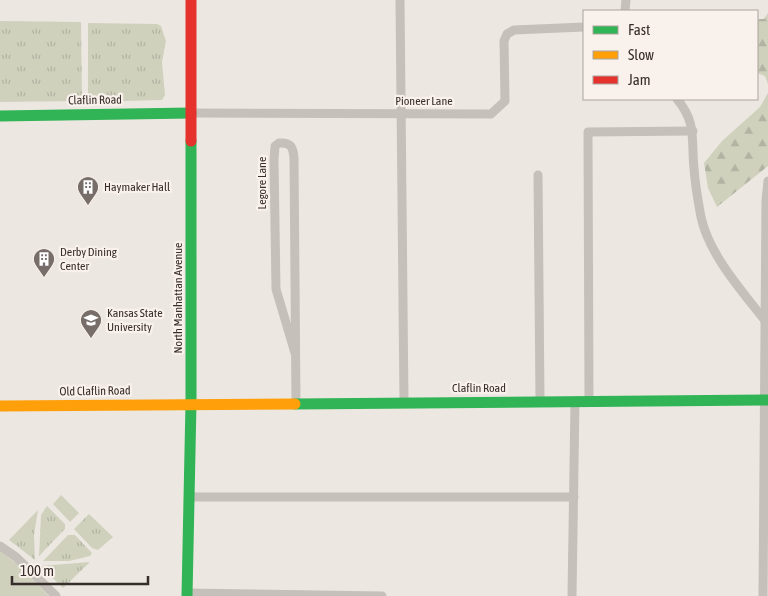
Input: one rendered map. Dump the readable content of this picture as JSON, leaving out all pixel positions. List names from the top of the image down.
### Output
{
  "streets": {
    "street": [
      "Claflin Road",
      "Pioneer Lane",
      "Legore Lane",
      "North Manhattan Avenue",
      "Old Claflin Road"
    ]
  },
  "crossings": [
    ["Claflin Road", "Pioneer Lane"],
    ["Claflin Road", "Legore Lane"],
    ["Claflin Road", "North Manhattan Avenue"],
    ["Claflin Road", "Old Claflin Road"],
    ["Pioneer Lane", "North Manhattan Avenue"],
    ["North Manhattan Avenue", "Old Claflin Road"]
  ],
  "places": {
    "building": ["Haymaker Hall", "Derby Dining Center"],
    "school or university": ["Kansas State University"]
  },
  "legend": ["Fast", "Slow", "Jam"],
  "scale_bar": "100 m"
}
